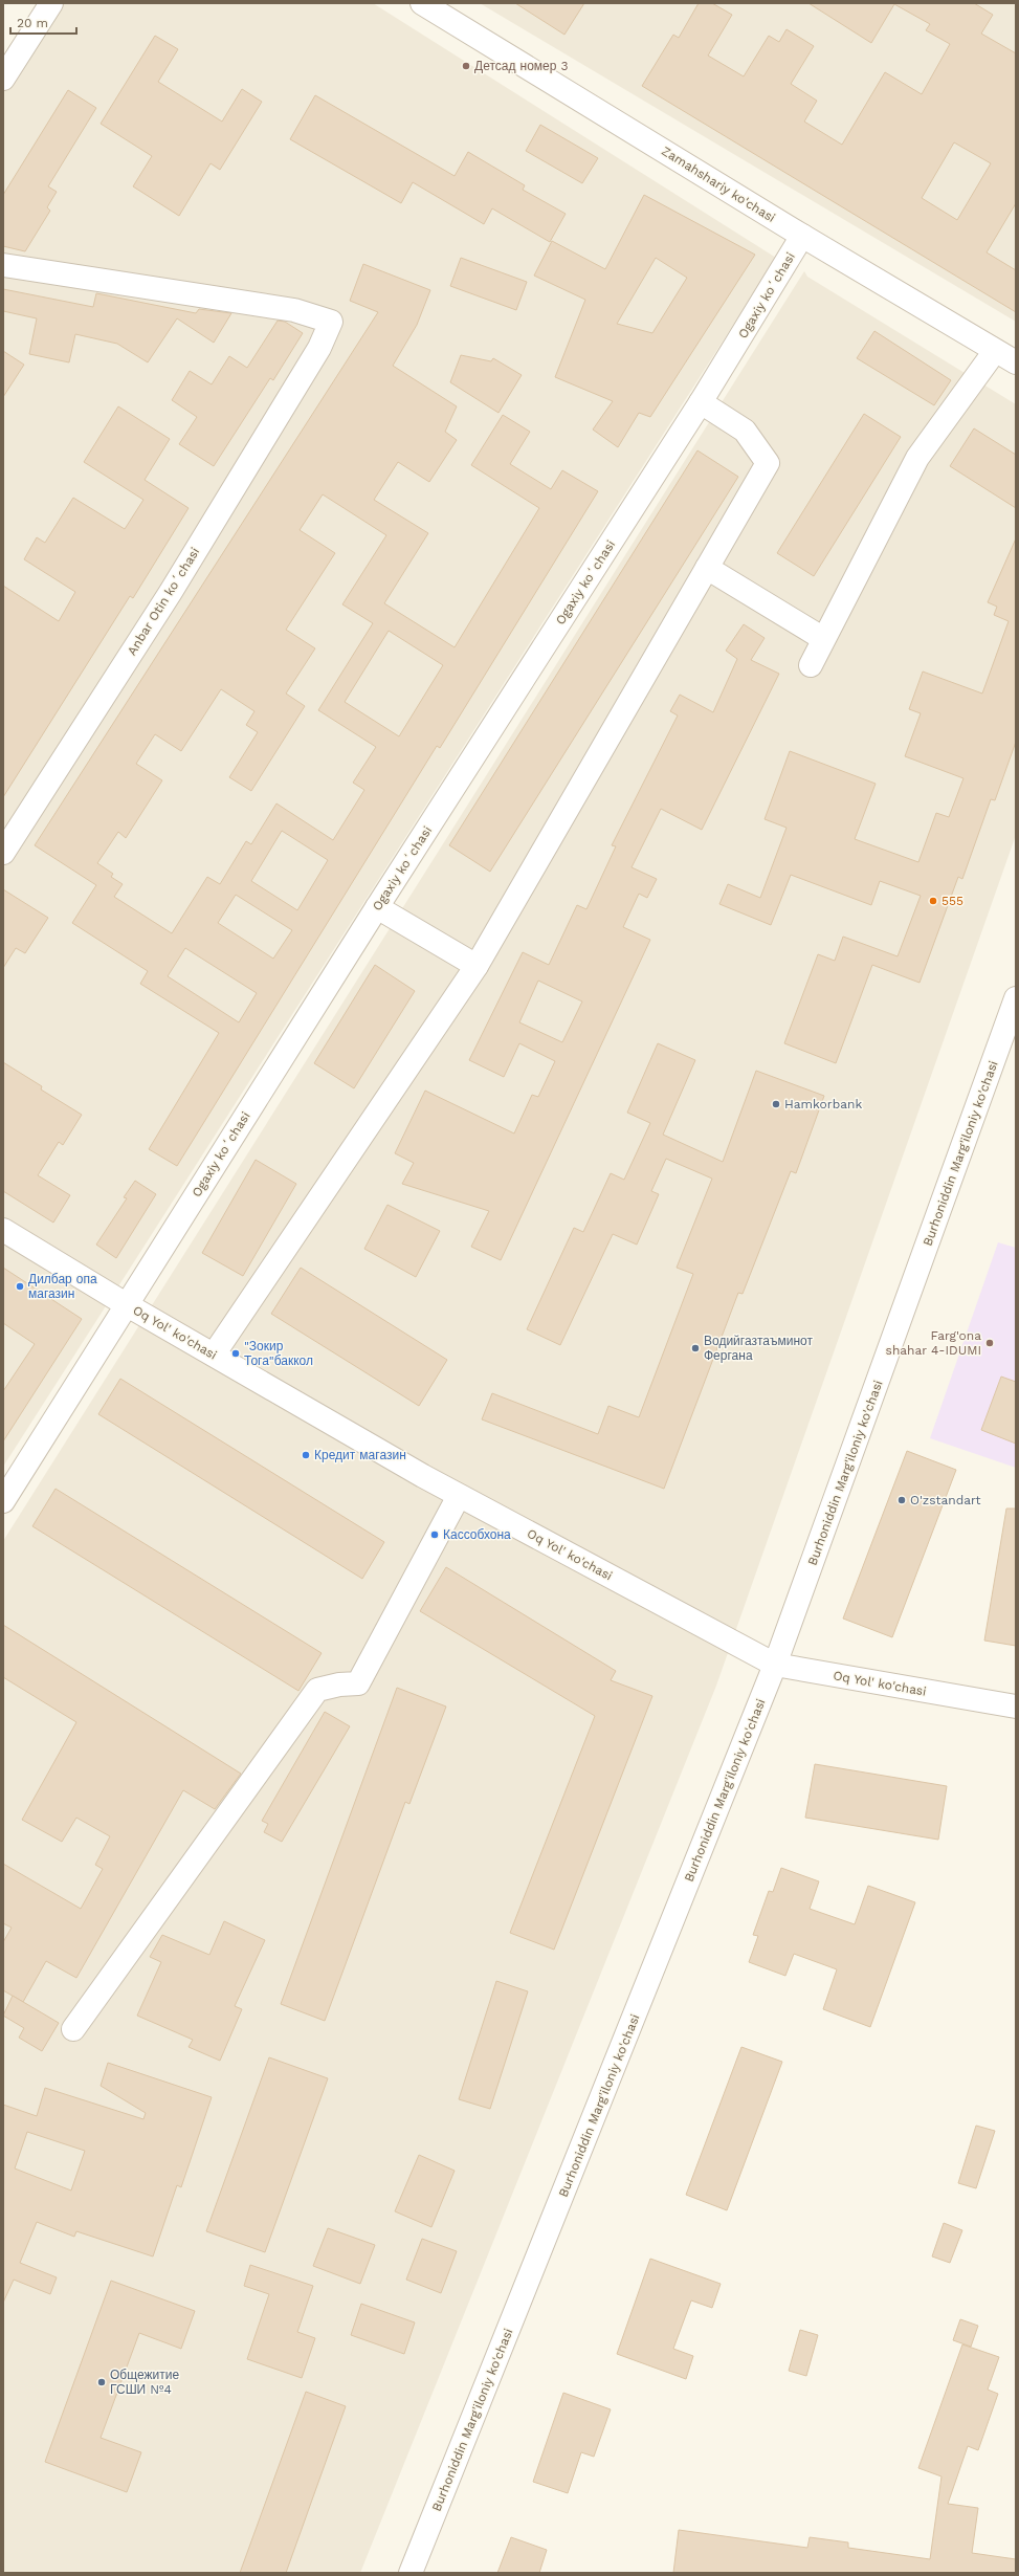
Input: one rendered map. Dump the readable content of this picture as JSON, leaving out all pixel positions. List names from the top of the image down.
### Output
{
  "streets": {
    "street": [
      "Zamahshariy ko'chasi",
      "Ogaxiy koʻchasi",
      "Anbar Otin koʻchasi",
      "Burhoniddin Marg'iloniy ko'chasi",
      "Oq Yol' ko'chasi"
    ]
  },
  "crossings": [
    ["Zamahshariy ko'chasi", "Ogaxiy koʻchasi"],
    ["Ogaxiy koʻchasi", "Oq Yol' ko'chasi"],
    ["Burhoniddin Marg'iloniy ko'chasi", "Oq Yol' ko'chasi"]
  ],
  "places": [
    "Детсад номер 3",
    "555",
    "Hamkorbank",
    "Дилбар опа магазин",
    "Farg'ona shahar 4-IDUMI",
    "Водийгазтаъминот Фергана",
    "\"Зокир Тога\"баккол",
    "Кредит магазин",
    "O'zstandart",
    "Кассобхона",
    "Общежитие ГСШИ №4"
  ],
  "scale_bar": "20 m"
}
